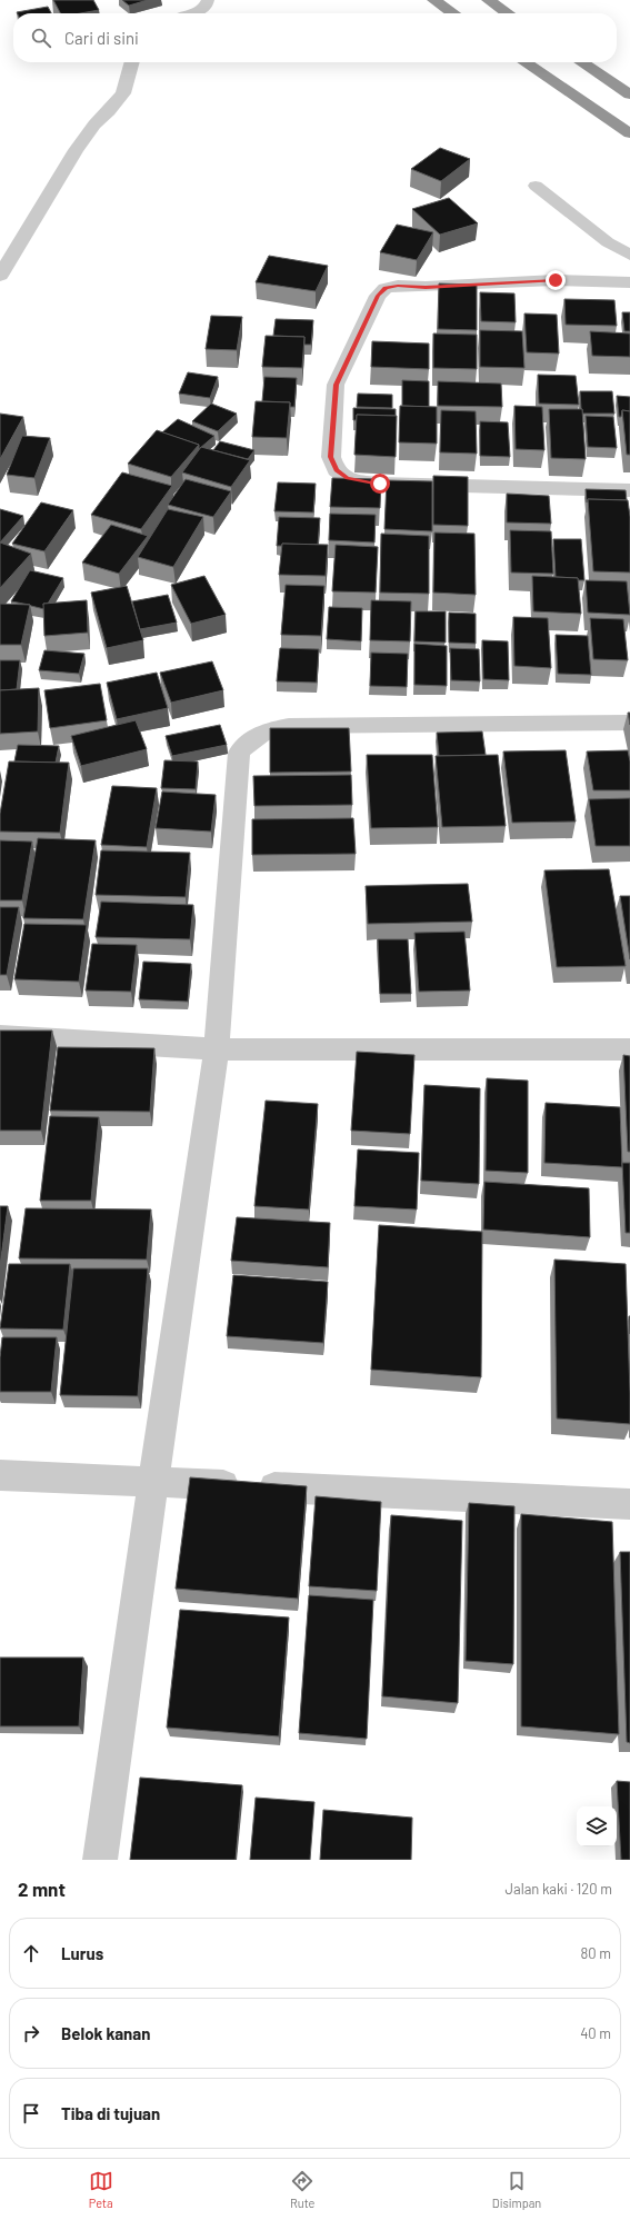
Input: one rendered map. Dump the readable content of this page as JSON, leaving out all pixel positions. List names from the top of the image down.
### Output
{
  "page": {
    "search": "Cari di sini",
    "heading": ["2 mnt", "Jalan kaki · 120 m"],
    "list": [
      ["Lurus", "80 m"],
      ["Belok kanan", "40 m"],
      "Tiba di tujuan"
    ],
    "nav": ["Peta", "Rute", "Disimpan"]
  }
}
